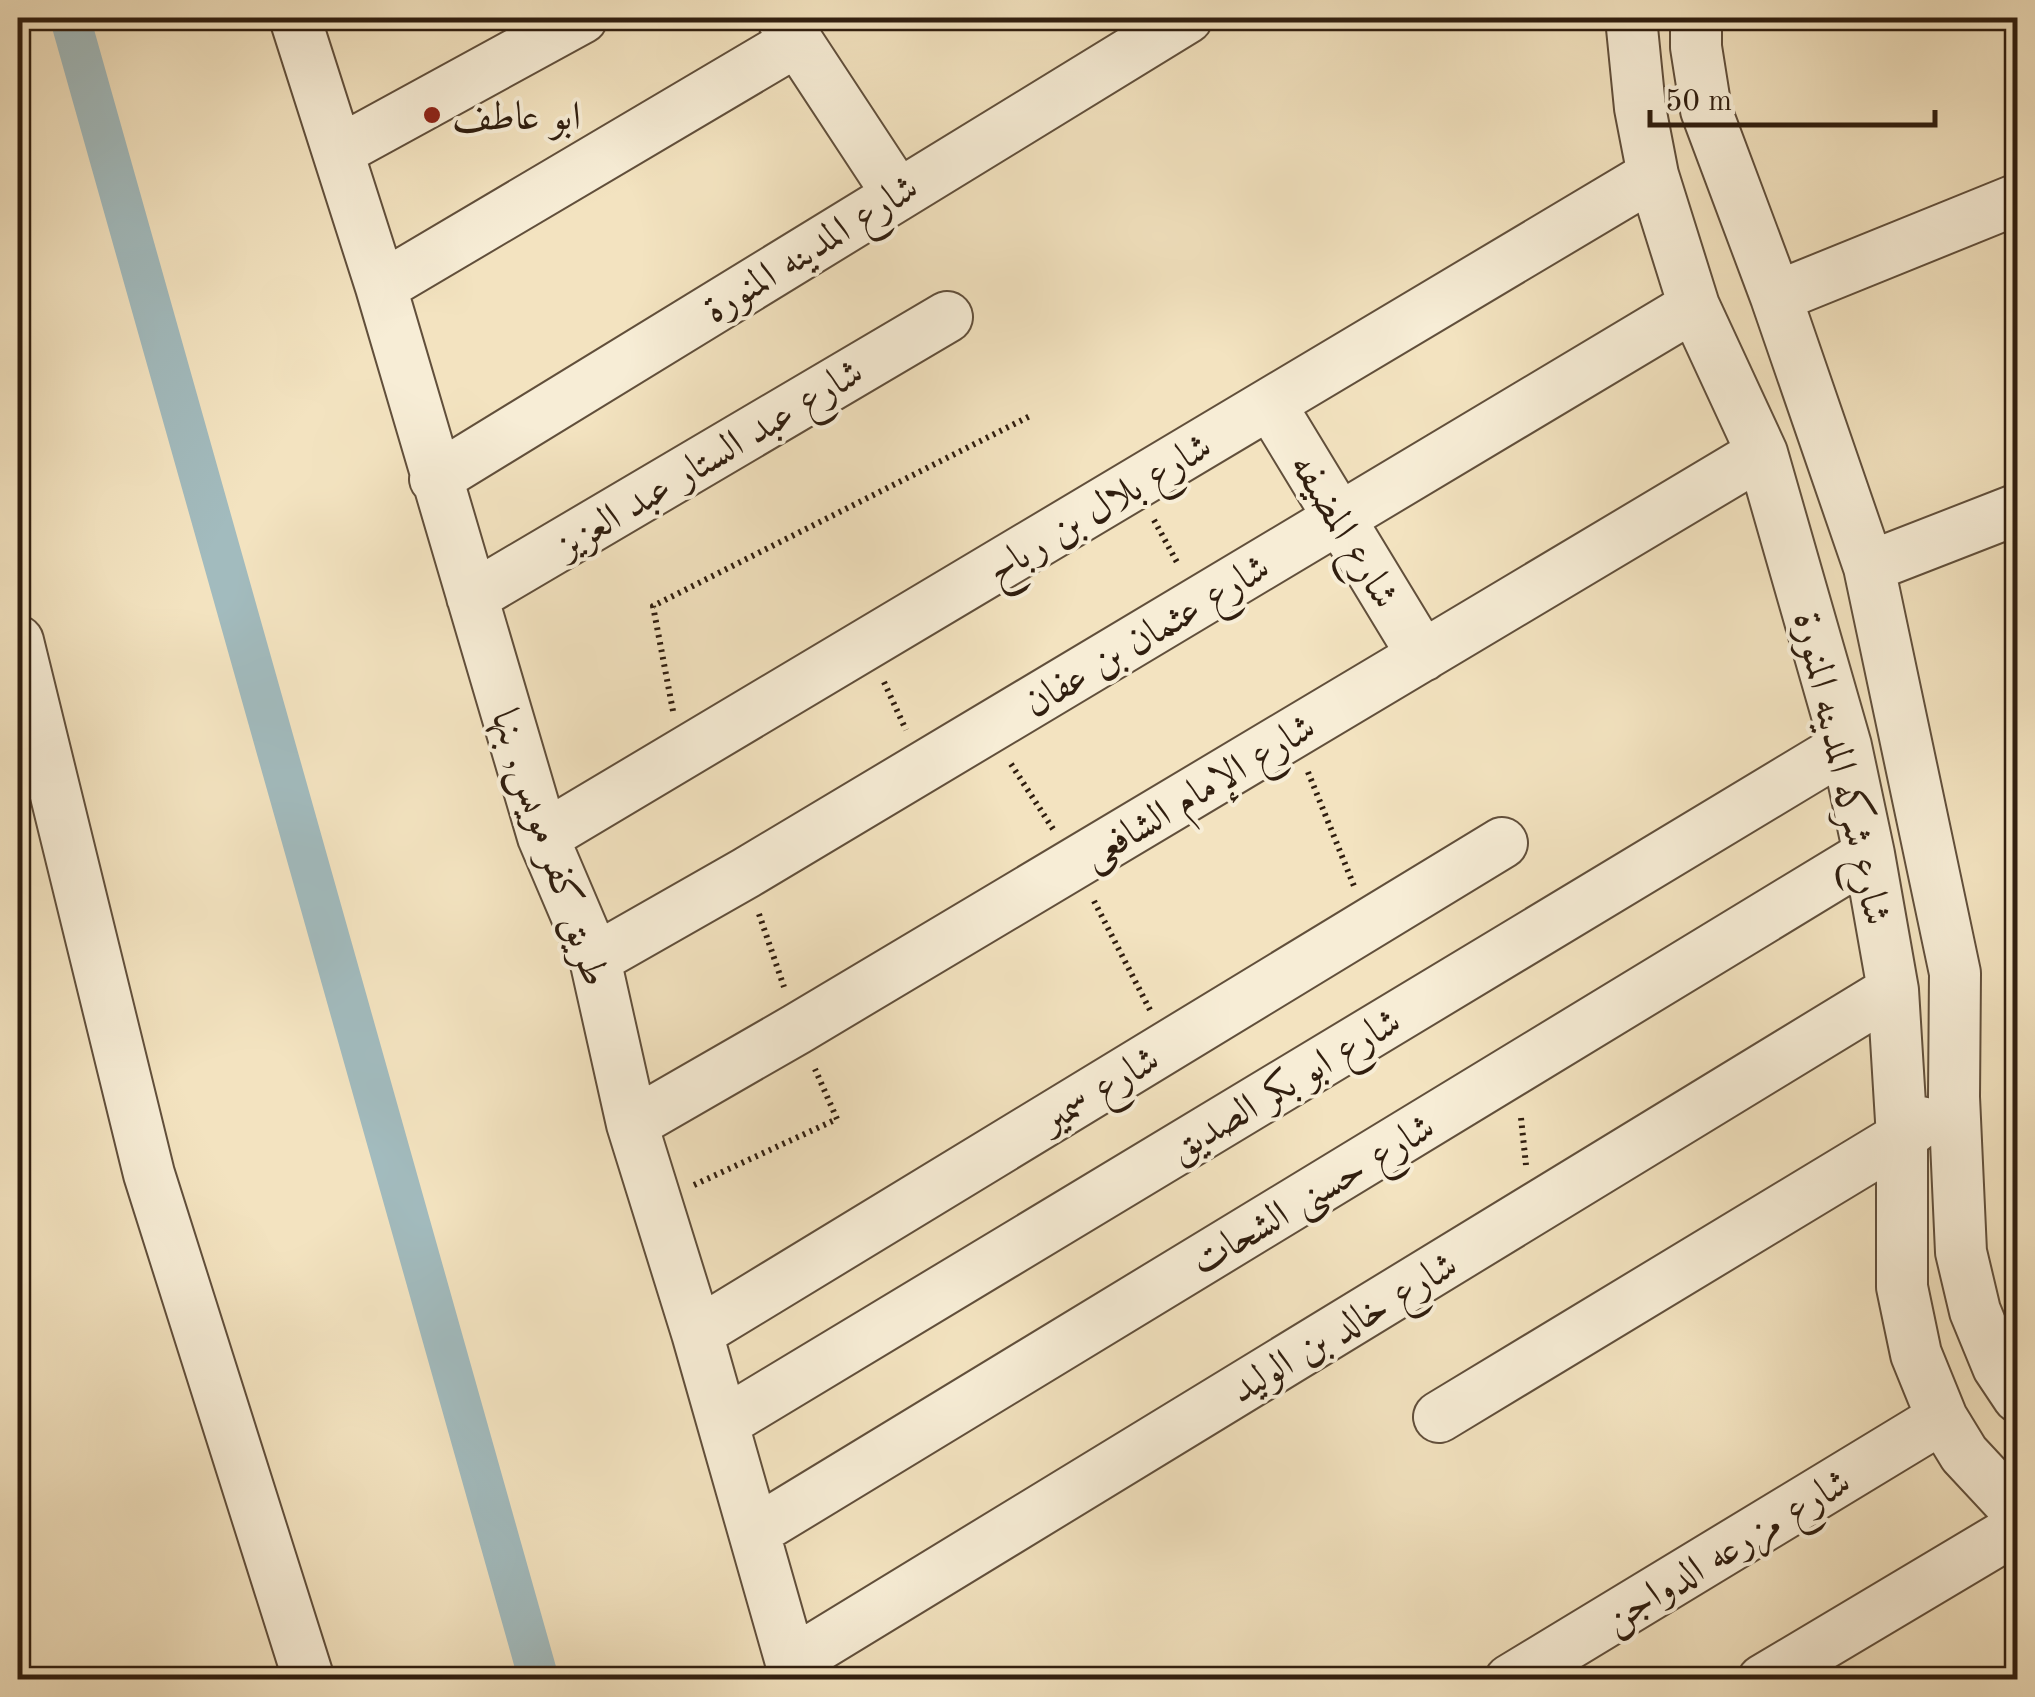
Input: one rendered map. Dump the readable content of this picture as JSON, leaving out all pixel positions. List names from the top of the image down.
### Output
{
  "streets": {
    "street": [
      "شارع المدينه المنورة",
      "شارع عبد الستار عبد العزيز",
      "شارع بلال بن رباح",
      "شارع المضيفه",
      "شارع عثمان بن عفان",
      "شارع شركه المدينه المنورة",
      "شارع الإمام الشافعى",
      "طريق كفر مويس, بنها",
      "شارع ابو بكر الصديق",
      "شارع سمير",
      "شارع حسنى الشحات",
      "شارع خالد بن الوليد",
      "شارع مزرعه الدواجن"
    ]
  },
  "crossings": [
    ["شارع المدينه المنورة", "طريق كفر مويس, بنها"],
    ["شارع عبد الستار عبد العزيز", "طريق كفر مويس, بنها"],
    ["شارع بلال بن رباح", "شارع المضيفه"],
    ["شارع بلال بن رباح", "شارع شركه المدينه المنورة"],
    ["شارع بلال بن رباح", "طريق كفر مويس, بنها"],
    ["شارع المضيفه", "شارع عثمان بن عفان"],
    ["شارع المضيفه", "شارع الإمام الشافعى"],
    ["شارع عثمان بن عفان", "شارع شركه المدينه المنورة"],
    ["شارع عثمان بن عفان", "طريق كفر مويس, بنها"],
    ["شارع شركه المدينه المنورة", "شارع الإمام الشافعى"],
    ["شارع شركه المدينه المنورة", "شارع ابو بكر الصديق"],
    ["شارع شركه المدينه المنورة", "شارع حسنى الشحات"],
    ["شارع شركه المدينه المنورة", "شارع خالد بن الوليد"],
    ["شارع شركه المدينه المنورة", "شارع مزرعه الدواجن"],
    ["شارع الإمام الشافعى", "طريق كفر مويس, بنها"],
    ["طريق كفر مويس, بنها", "شارع ابو بكر الصديق"],
    ["طريق كفر مويس, بنها", "شارع سمير"],
    ["طريق كفر مويس, بنها", "شارع حسنى الشحات"],
    ["طريق كفر مويس, بنها", "شارع خالد بن الوليد"]
  ],
  "places": ["ابو عاطف"],
  "scale_bar": "50 m"
}
